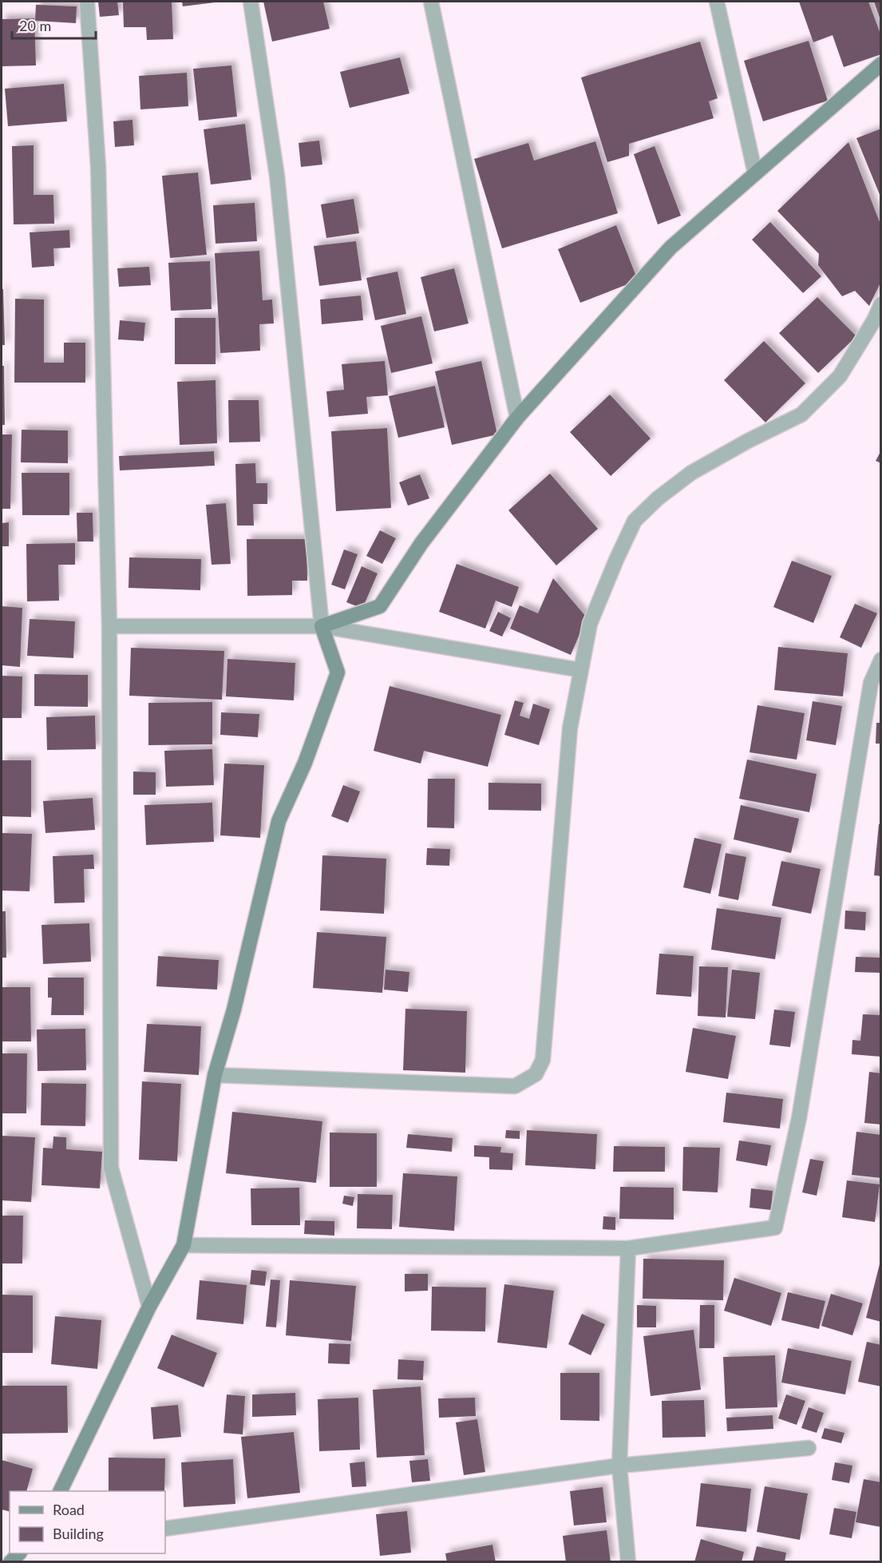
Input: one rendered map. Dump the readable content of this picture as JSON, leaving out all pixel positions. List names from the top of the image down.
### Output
{
  "legend": ["Road", "Building"],
  "scale_bar": "20 m"
}
